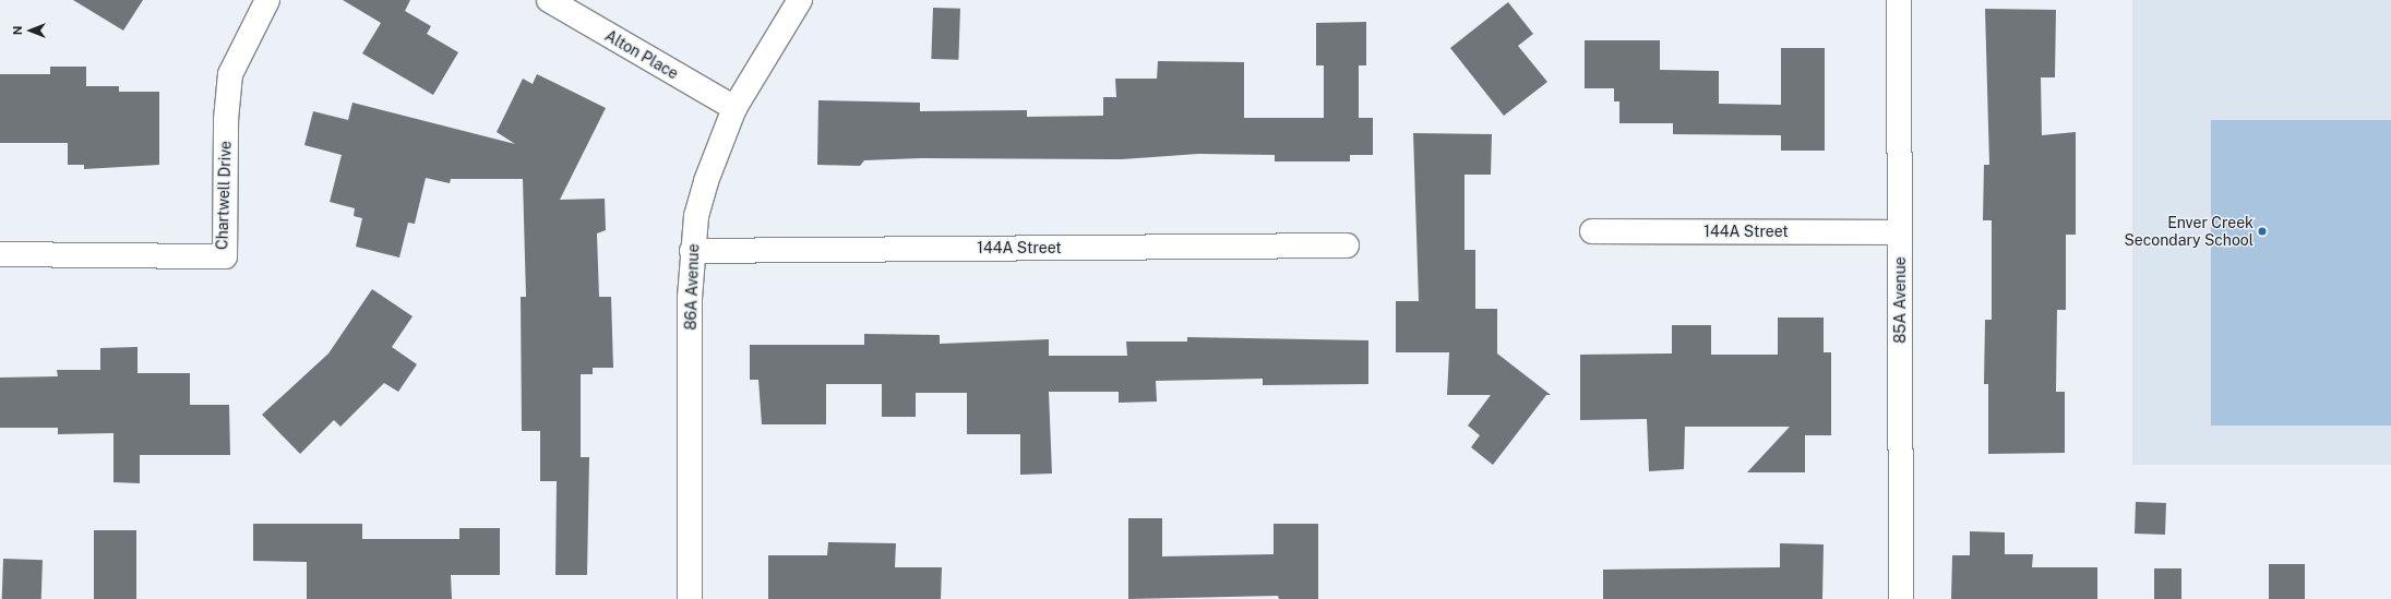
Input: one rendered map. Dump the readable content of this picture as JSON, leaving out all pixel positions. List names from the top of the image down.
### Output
{
  "streets": {
    "street": [
      "Alton Place",
      "Chartwell Drive",
      "144A Street",
      "86A Avenue",
      "85A Avenue"
    ]
  },
  "crossings": [
    ["Alton Place", "86A Avenue"],
    ["144A Street", "86A Avenue"],
    ["144A Street", "85A Avenue"]
  ],
  "places": ["Enver Creek Secondary School"],
  "north": "left"
}
